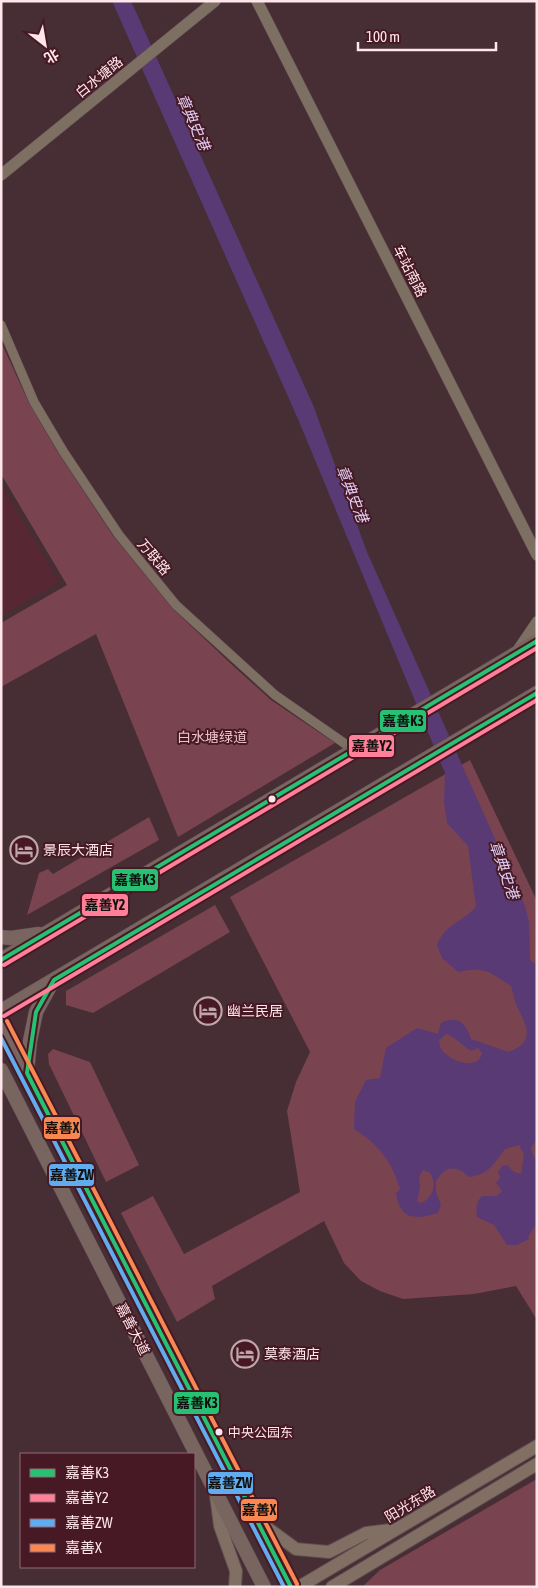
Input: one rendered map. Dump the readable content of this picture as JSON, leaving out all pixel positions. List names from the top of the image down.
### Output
{
  "streets": {
    "main road": ["嘉善大道", "阳光东路"],
    "street": ["白水塘路", "车站南路", "万联路"]
  },
  "water": ["章典史港"],
  "parks": ["白水塘绿道"],
  "places": {
    "hotel": ["景辰大酒店", "幽兰民居", "莫泰酒店"],
    "other": ["中央公园东"]
  },
  "lines": [
    "transit line 嘉善K3",
    "transit line 嘉善Y2",
    "transit line 嘉善X",
    "transit line 嘉善ZW"
  ],
  "legend": [
    "嘉善K3",
    "嘉善Y2",
    "嘉善ZW",
    "嘉善X"
  ],
  "scale_bar": "100 m",
  "north": "bottom right"
}
